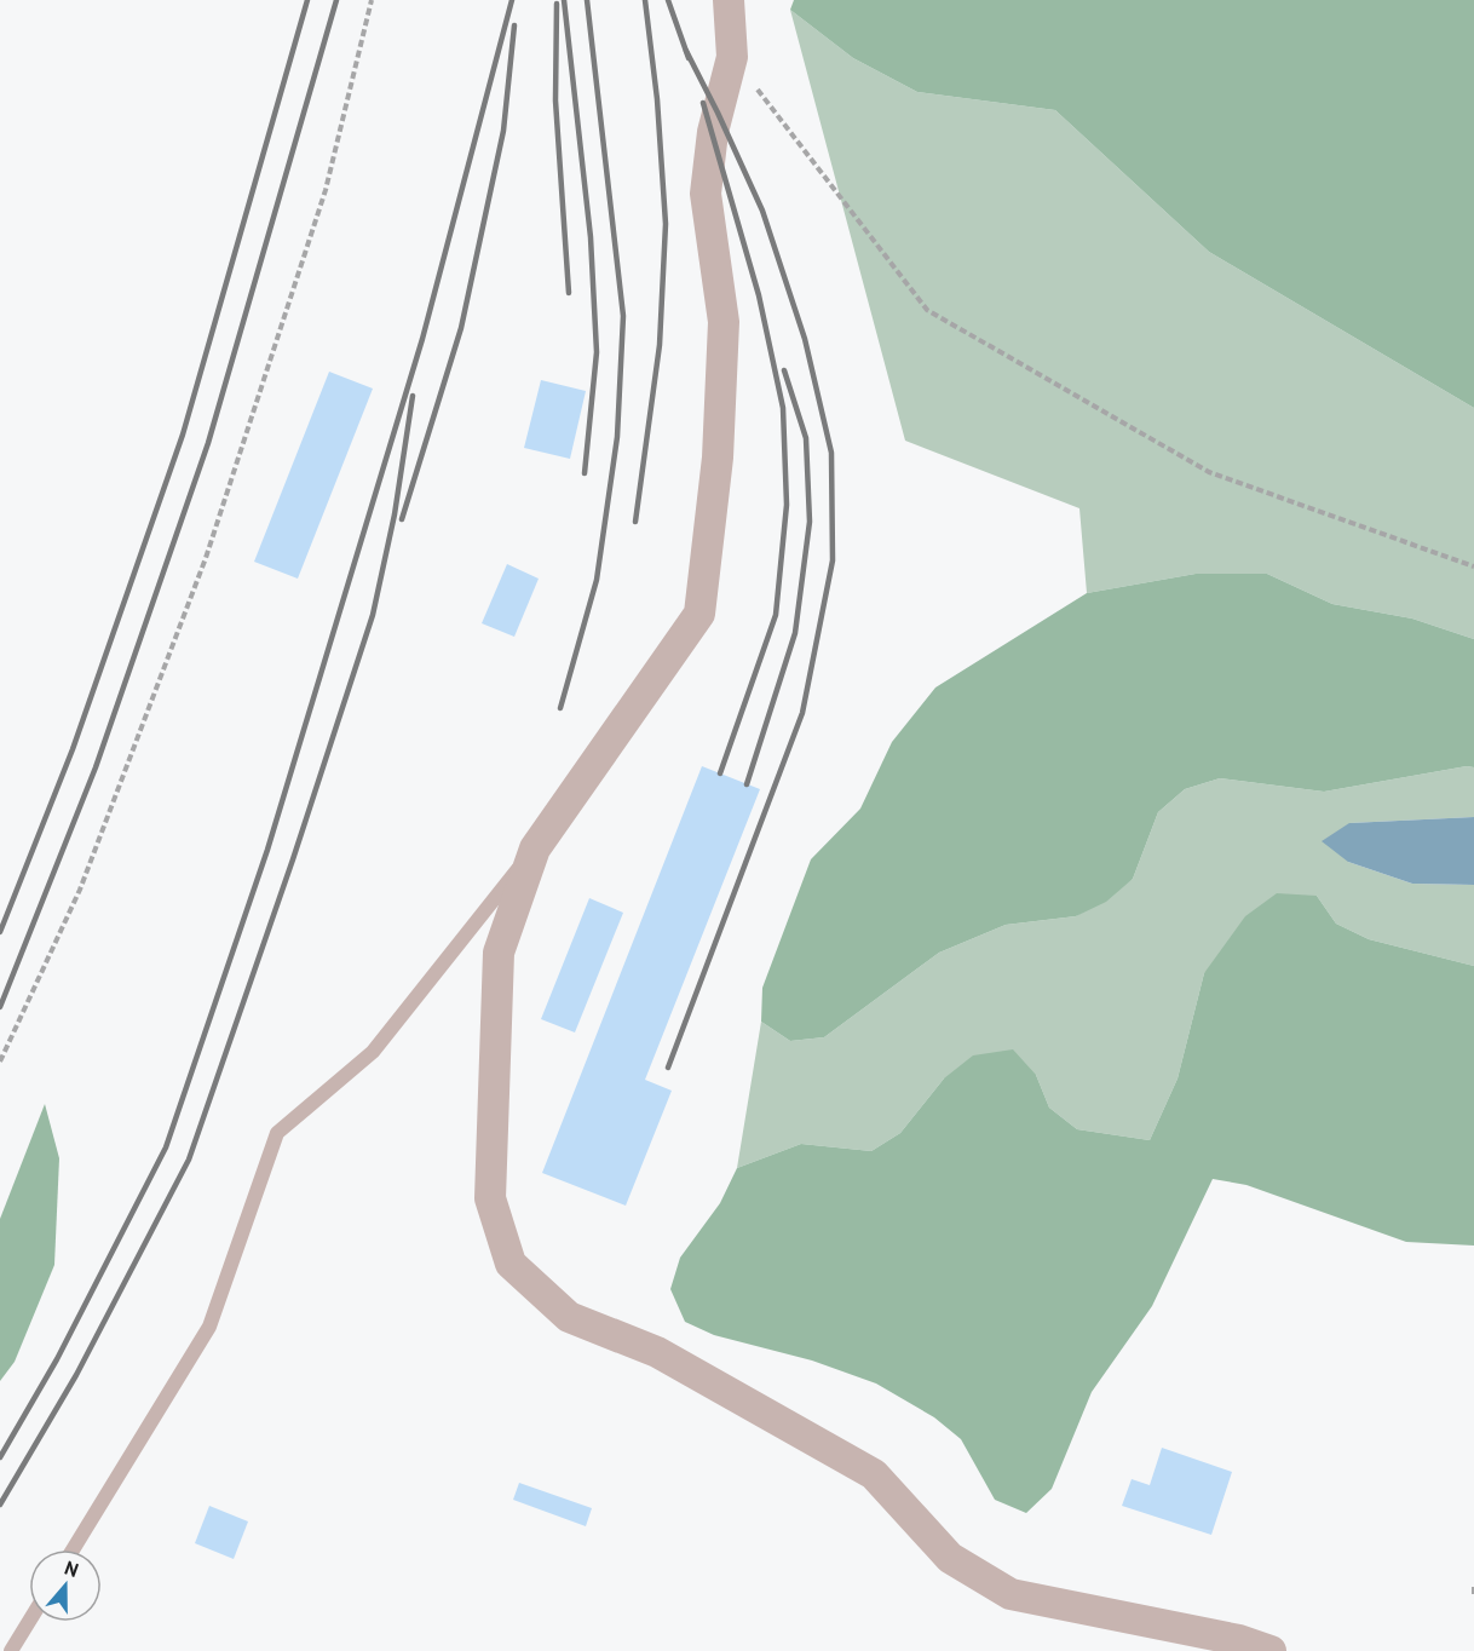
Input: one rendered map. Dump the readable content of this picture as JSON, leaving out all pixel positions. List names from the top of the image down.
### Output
{
  "north": "top"
}
